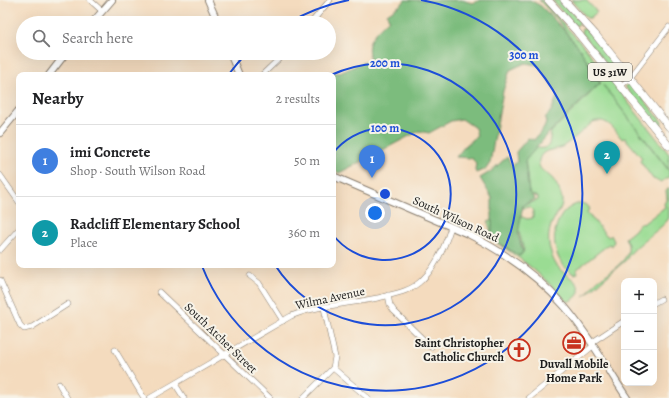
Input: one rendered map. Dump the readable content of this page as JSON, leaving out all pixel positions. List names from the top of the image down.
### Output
{
  "streets": {
    "highway": ["US 31W"],
    "main road": ["South Wilson Road"],
    "street": ["Wilma Avenue", "South Atcher Street"]
  },
  "crossings": [
    ["South Wilson Road", "Wilma Avenue"],
    ["Wilma Avenue", "South Atcher Street"]
  ],
  "places": {
    "office": ["Duvall Mobile Home Park"],
    "church": ["Saint Christopher Catholic Church"]
  },
  "page": {
    "search": "Search here",
    "heading": ["Nearby", "2 results"],
    "list": [
      {
        "mark": "1",
        "name": "imi Concrete",
        "note": "Shop · South Wilson Road",
        "value": "50 m"
      },
      {
        "mark": "2",
        "name": "Radcliff Elementary School",
        "note": "Place",
        "value": "360 m"
      }
    ],
    "pins": ["2", "1"],
    "map_buttons": ["+", "−"]
  },
  "rings": ["300 m", "200 m", "100 m"]
}
